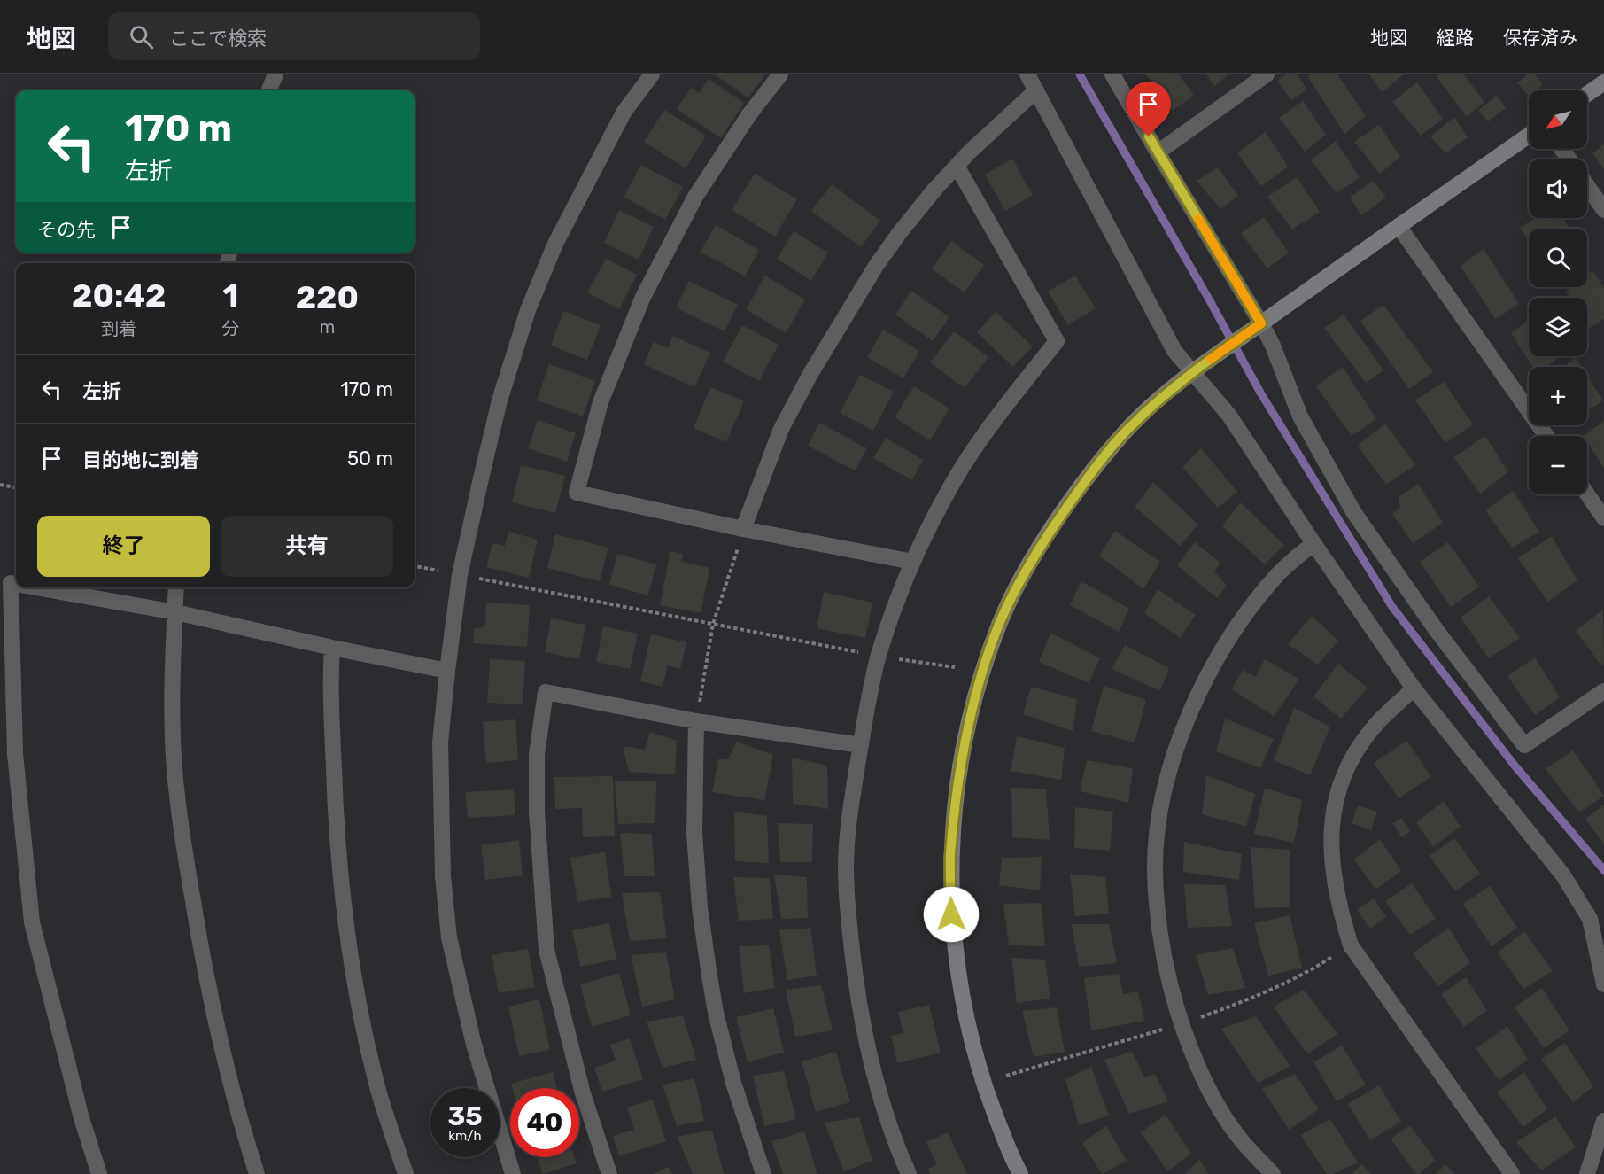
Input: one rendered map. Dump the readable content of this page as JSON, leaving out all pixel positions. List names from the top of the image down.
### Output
{
  "north": "bottom left",
  "page": {
    "header": "地図",
    "search": "ここで検索",
    "nav": ["地図", "経路", "保存済み"],
    "map_buttons": ["+", "−"],
    "turn": ["170 m", "左折"],
    "then": "その先",
    "eta": [
      "20:42",
      "到着",
      "1",
      "分",
      "220",
      "m"
    ],
    "list": [
      {
        "name": "左折",
        "value": "170 m"
      },
      {
        "name": "目的地に到着",
        "value": "50 m"
      }
    ],
    "buttons": ["終了", "共有"],
    "speed": "35 km/h",
    "limit": "40"
  }
}
